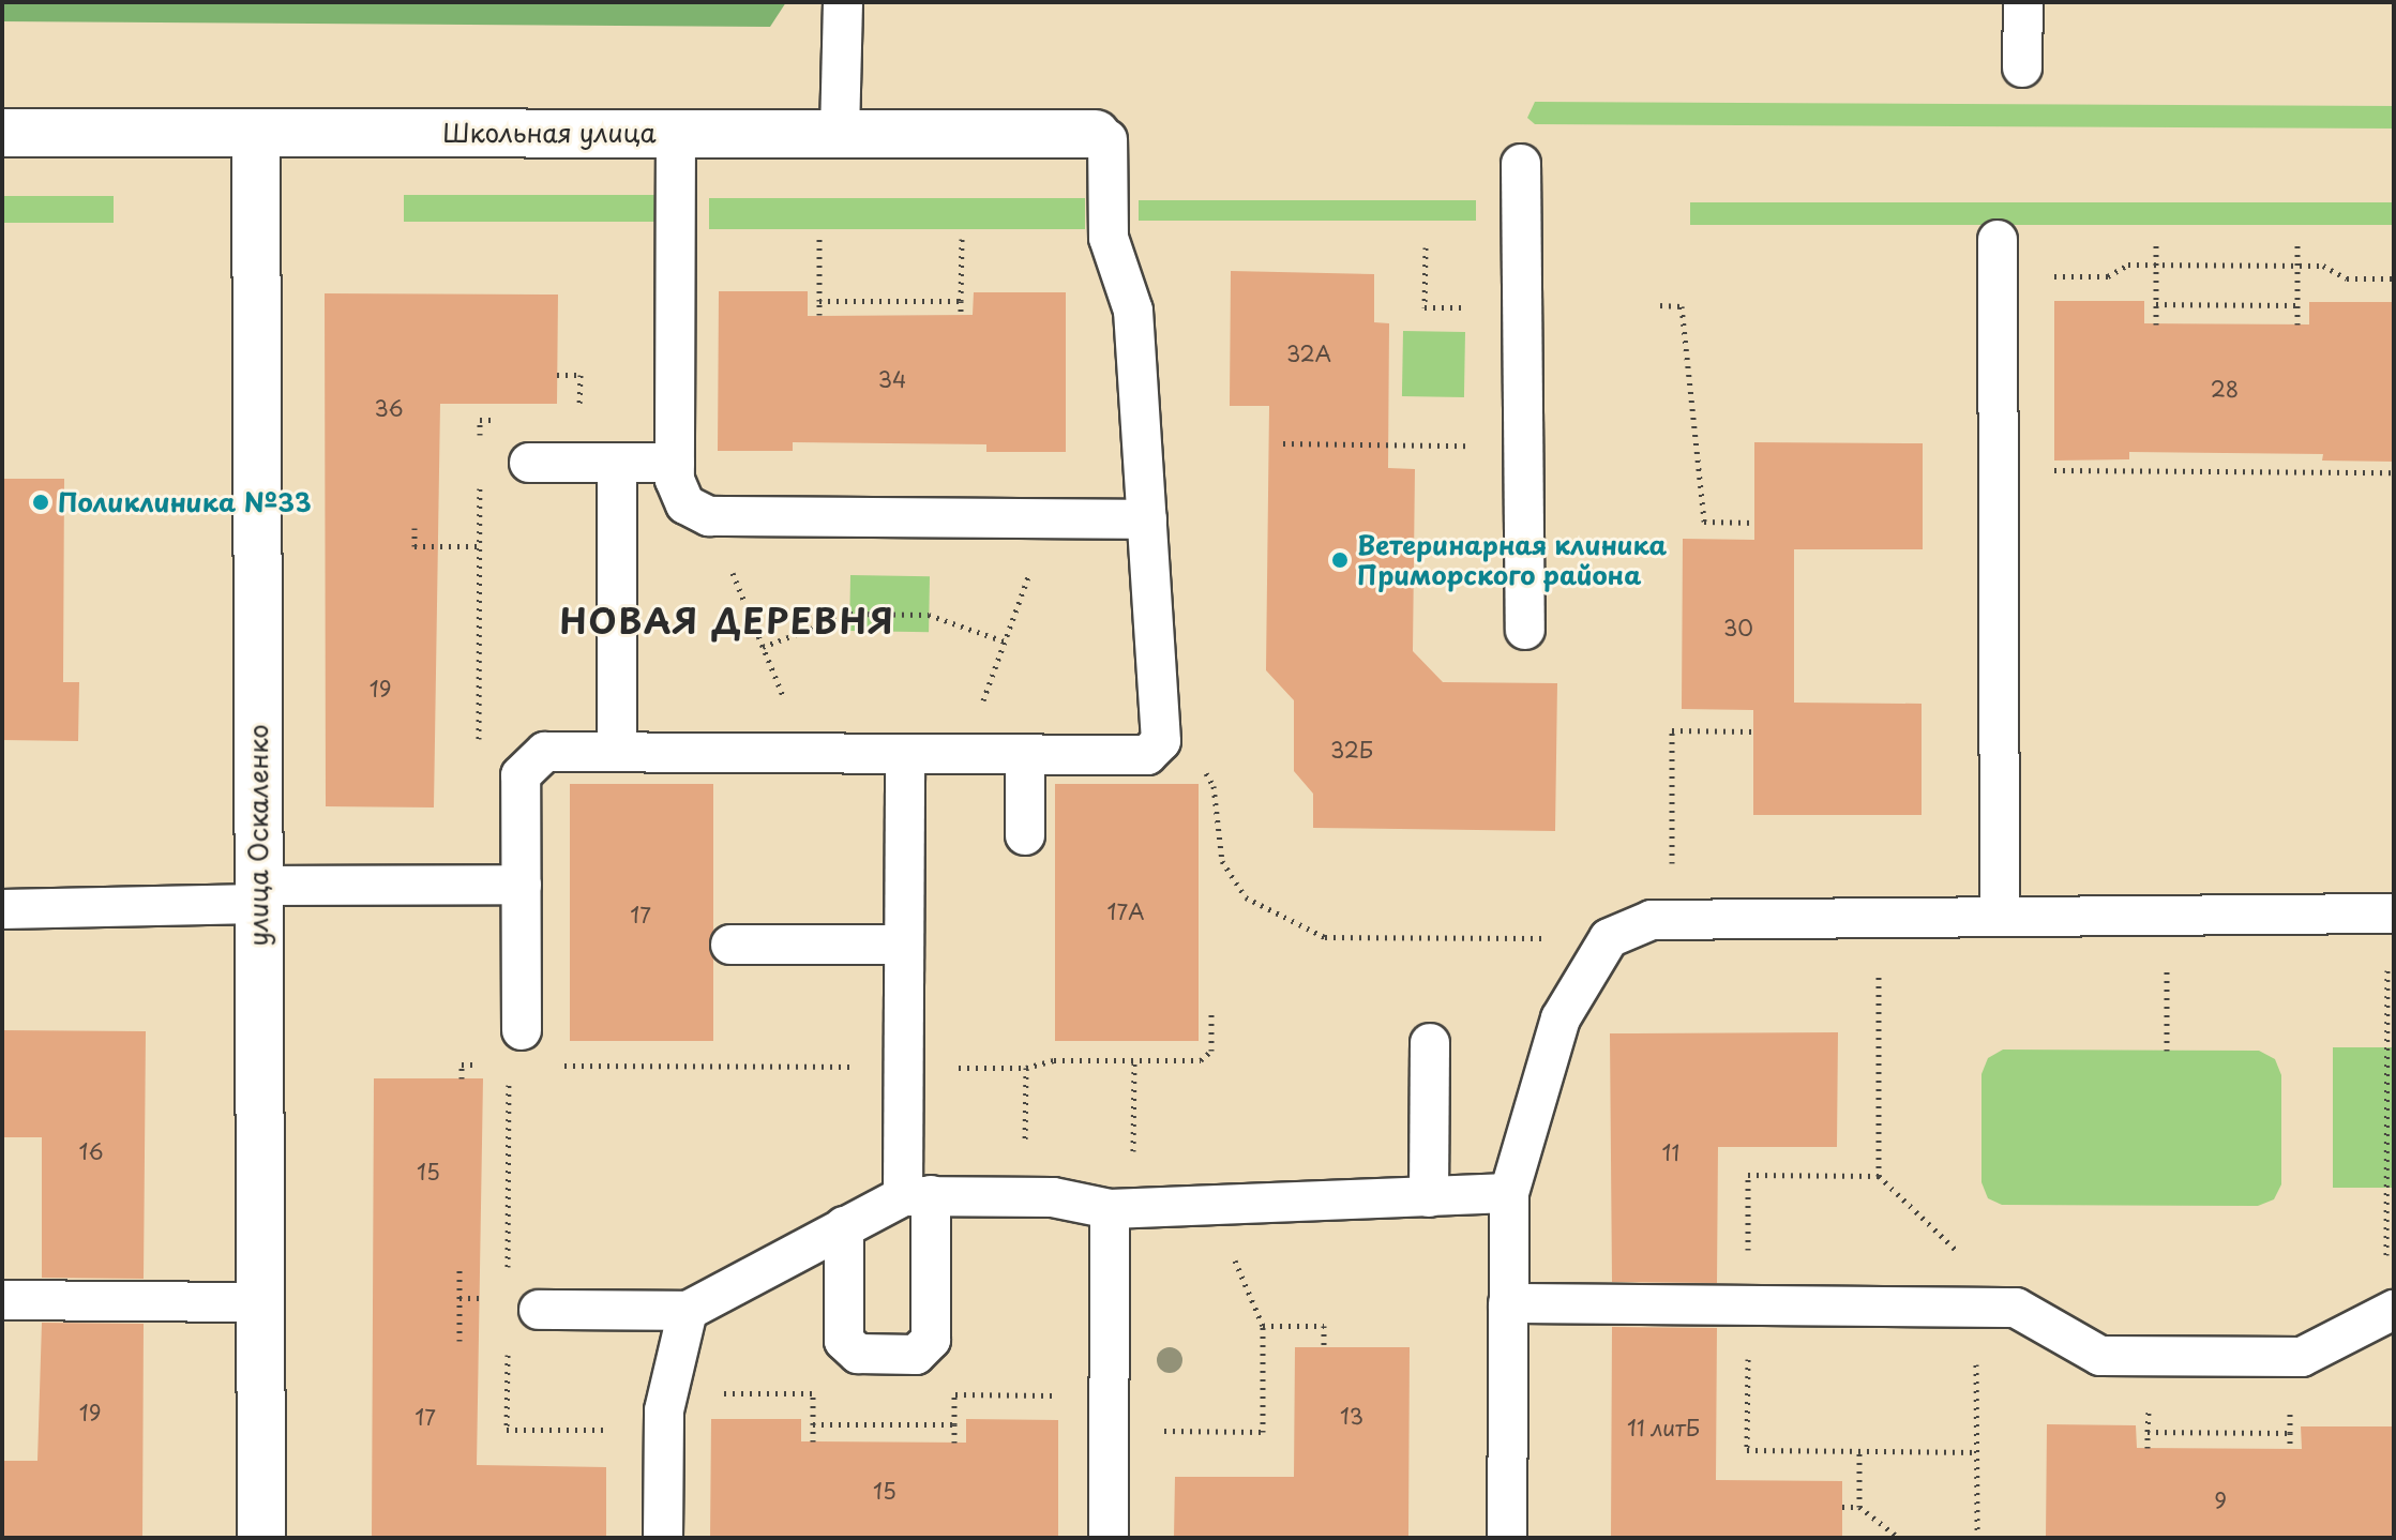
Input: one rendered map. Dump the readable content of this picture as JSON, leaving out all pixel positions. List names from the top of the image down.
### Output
{
  "streets": {
    "street": ["Школьная улица", "улица Оскаленко"]
  },
  "crossings": [
    ["Школьная улица", "улица Оскаленко"]
  ],
  "districts": ["НОВАЯ ДЕРЕВНЯ"],
  "places": ["Поликлиника №33", "Ветеринарная клиника Приморского района"],
  "house_numbers": [
    "32А",
    "34",
    "28",
    "36",
    "30",
    "19",
    "32Б",
    "17А",
    "17",
    "16",
    "11",
    "15",
    "19",
    "13",
    "17",
    "11 литБ",
    "15",
    "9"
  ]
}
